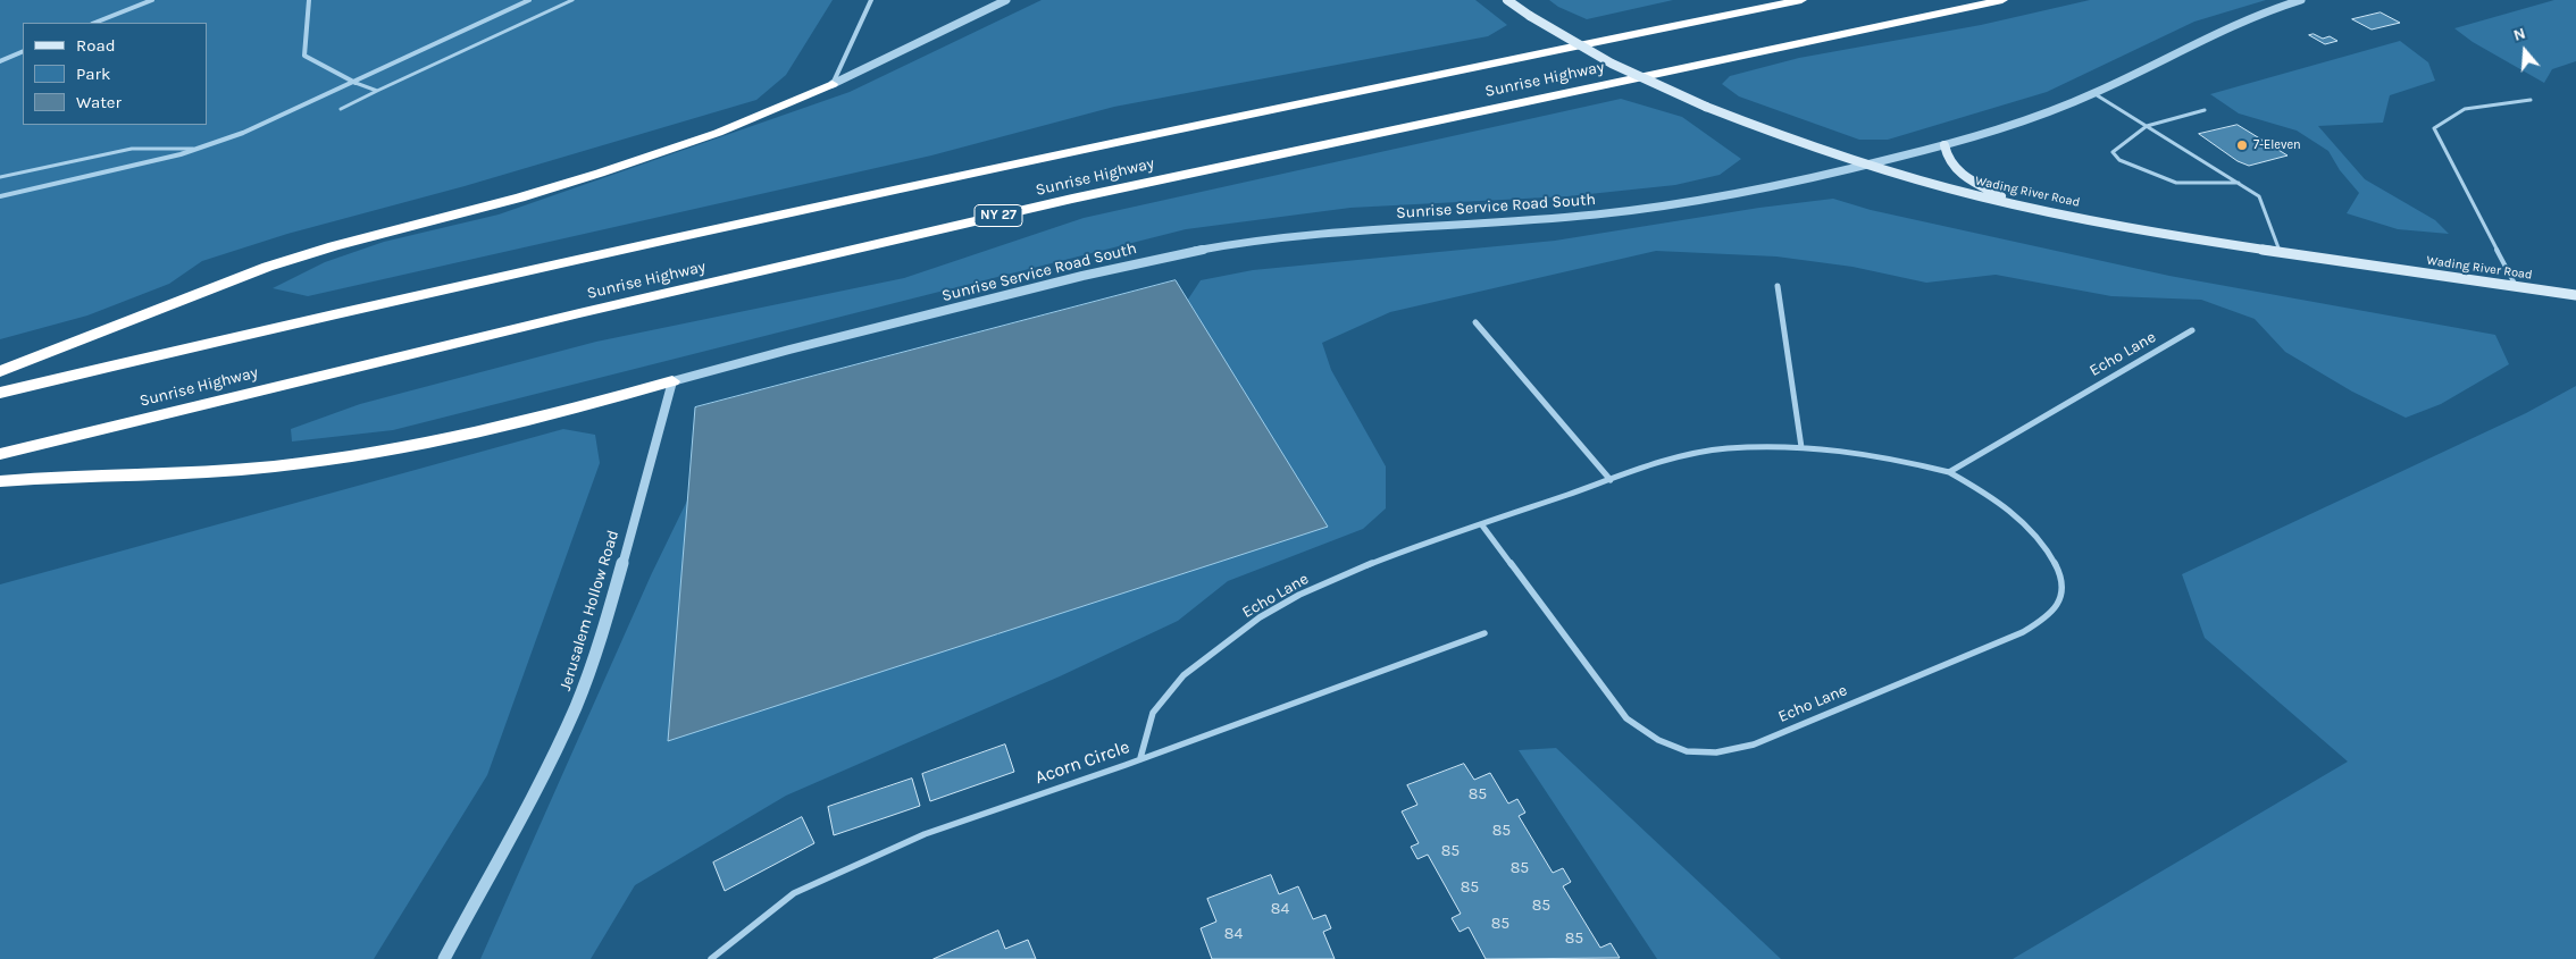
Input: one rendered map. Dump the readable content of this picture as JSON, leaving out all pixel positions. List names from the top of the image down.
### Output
{
  "streets": {
    "highway": ["Sunrise Highway", "NY 27"],
    "main road": ["Wading River Road"],
    "street": [
      "Sunrise Service Road South",
      "Echo Lane",
      "Jerusalem Hollow Road",
      "Acorn Circle"
    ]
  },
  "crossings": [
    ["Wading River Road", "Sunrise Service Road South"],
    ["Sunrise Service Road South", "Jerusalem Hollow Road"],
    ["Echo Lane", "Acorn Circle"]
  ],
  "places": ["7-Eleven"],
  "house_numbers": [
    "85",
    "85",
    "85",
    "85",
    "85",
    "85",
    "84",
    "85",
    "84",
    "85"
  ],
  "legend": ["Road", "Park", "Water"],
  "north": "top"
}
